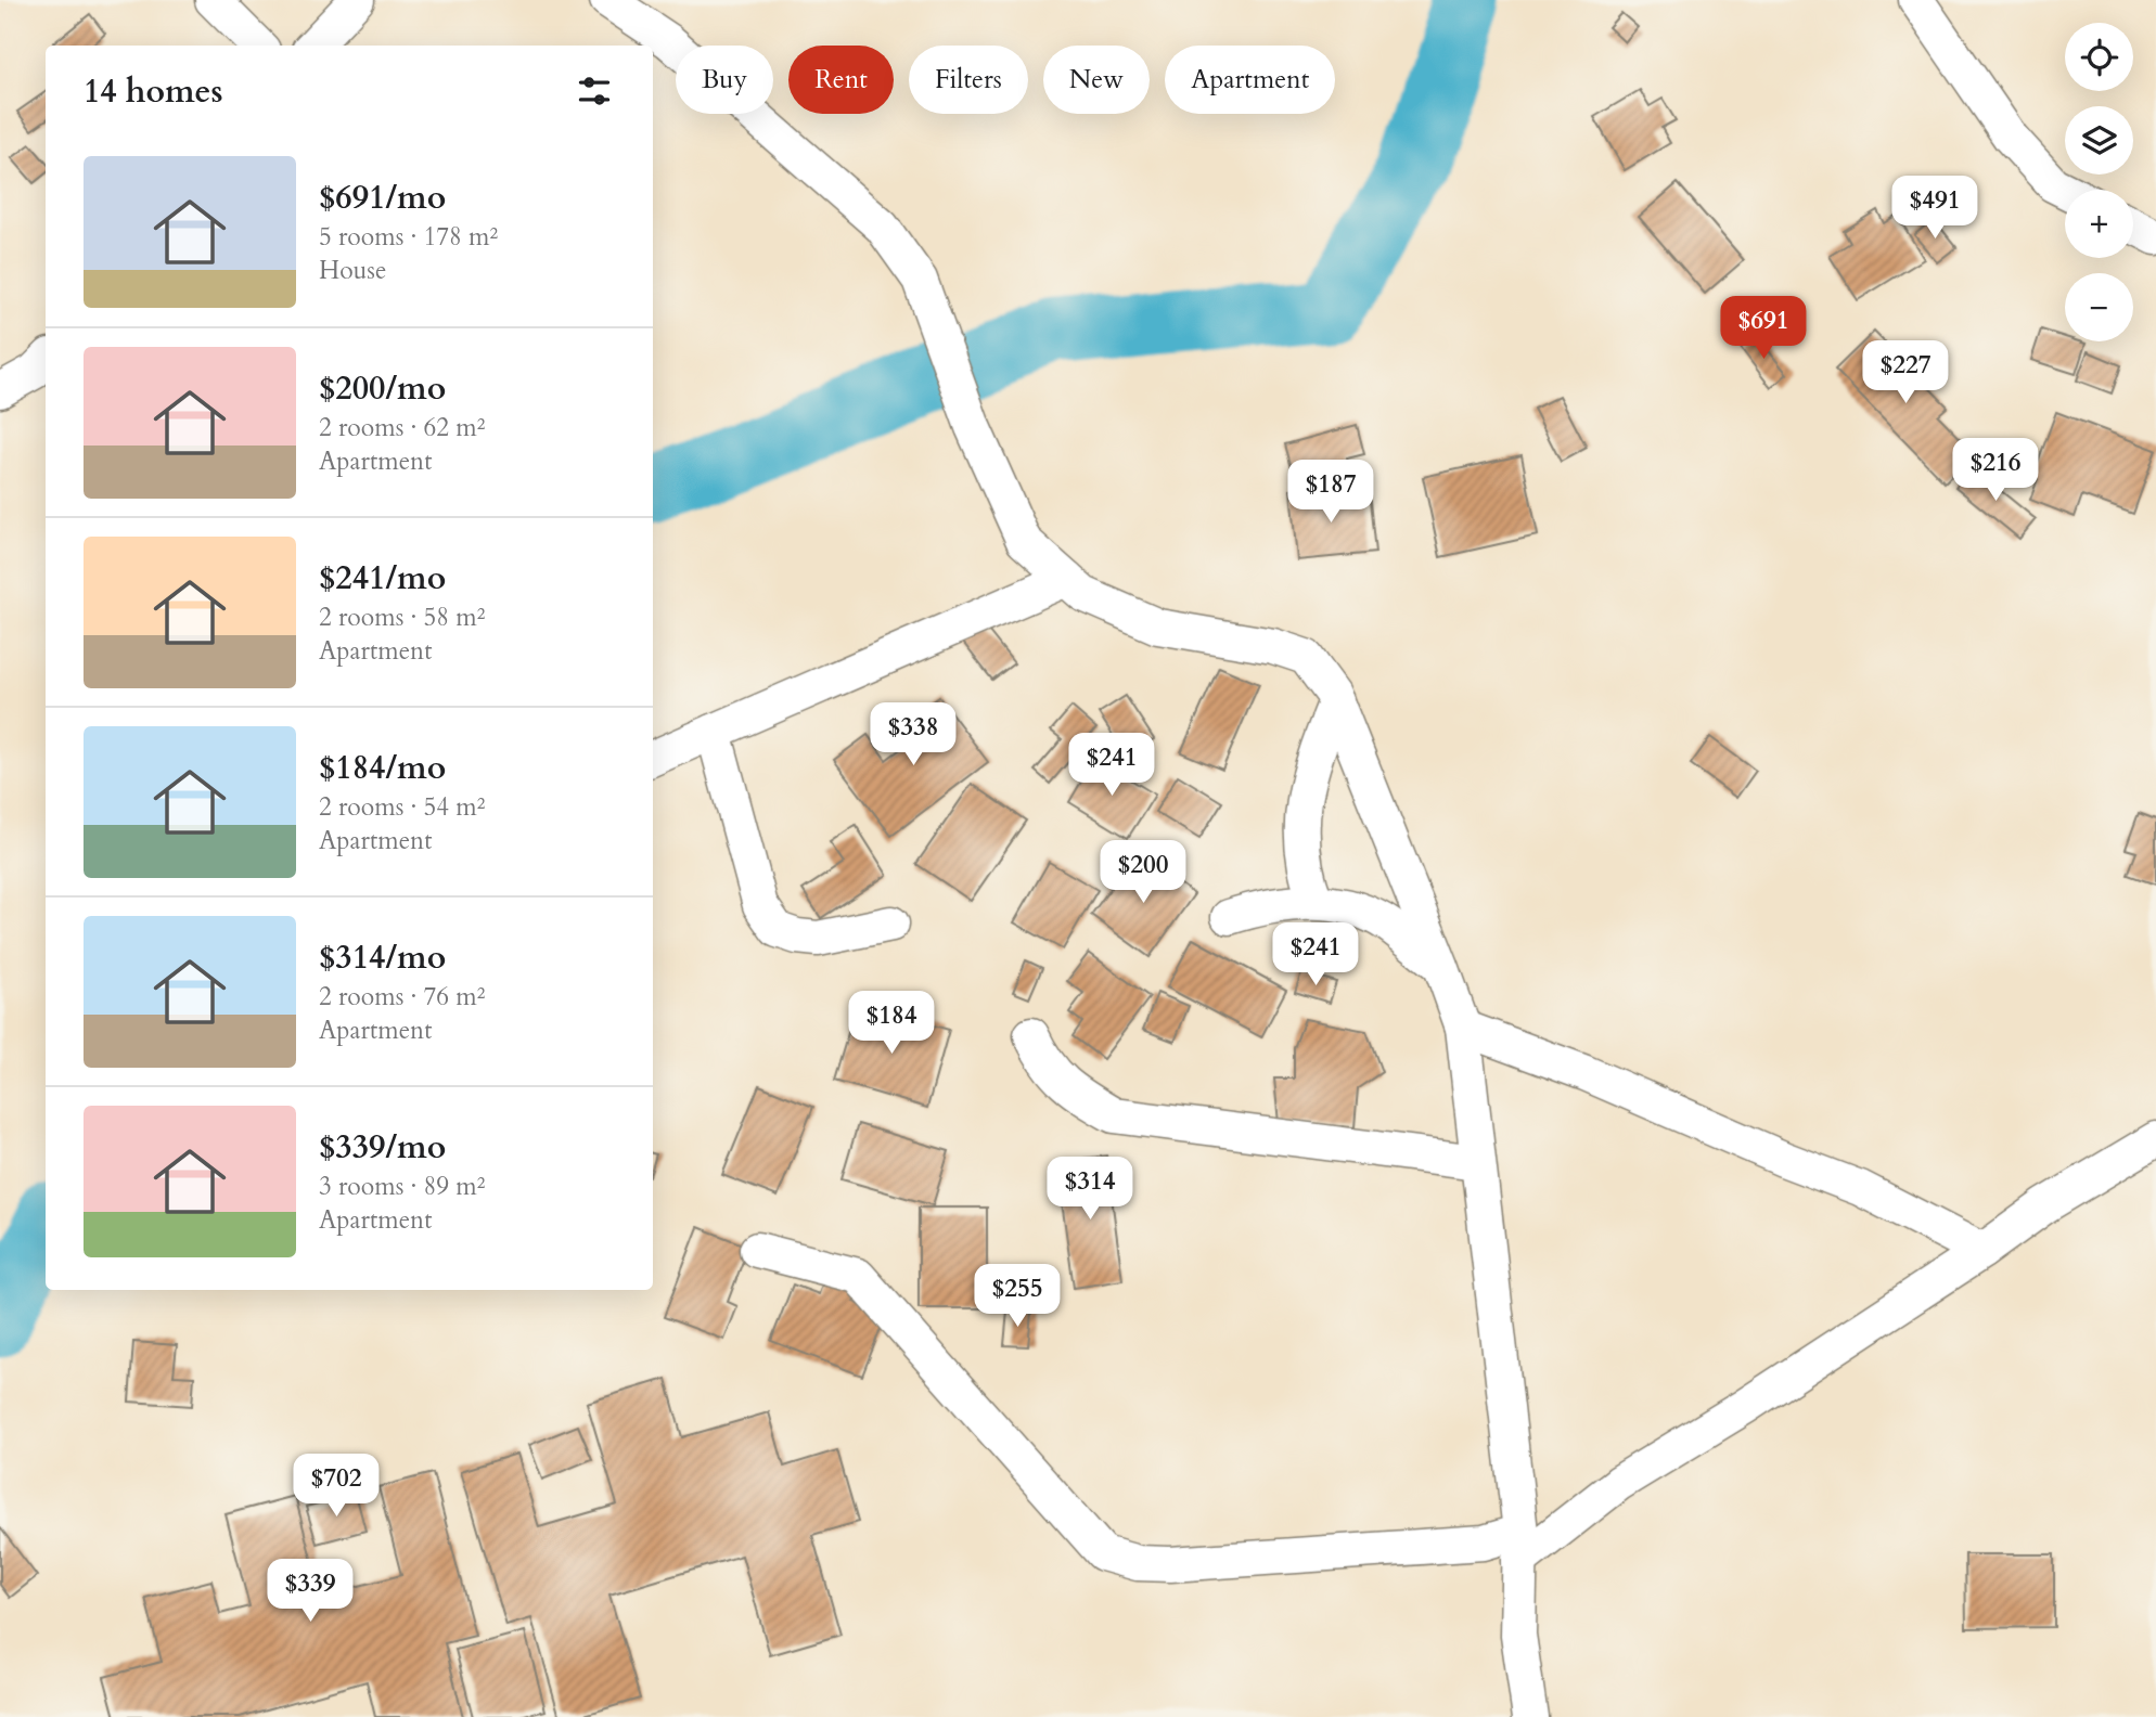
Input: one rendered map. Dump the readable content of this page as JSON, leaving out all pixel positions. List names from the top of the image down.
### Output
{
  "page": {
    "map_buttons": ["+", "−"],
    "chip": [
      "Buy",
      "Rent",
      "Filters",
      "New",
      "Apartment"
    ],
    "heading": "14 homes",
    "list": [
      {
        "name": "$691/mo",
        "note": "5 rooms · 178 m² · House"
      },
      {
        "name": "$200/mo",
        "note": "2 rooms · 62 m² · Apartment"
      },
      {
        "name": "$241/mo",
        "note": "2 rooms · 58 m² · Apartment"
      },
      {
        "name": "$184/mo",
        "note": "2 rooms · 54 m² · Apartment"
      },
      {
        "name": "$314/mo",
        "note": "2 rooms · 76 m² · Apartment"
      },
      {
        "name": "$339/mo",
        "note": "3 rooms · 89 m² · Apartment"
      }
    ],
    "price": [
      "$491",
      "$691",
      "$227",
      "$216",
      "$187",
      "$338",
      "$241",
      "$200",
      "$241",
      "$184",
      "$314",
      "$255",
      "$702",
      "$339"
    ]
  }
}
